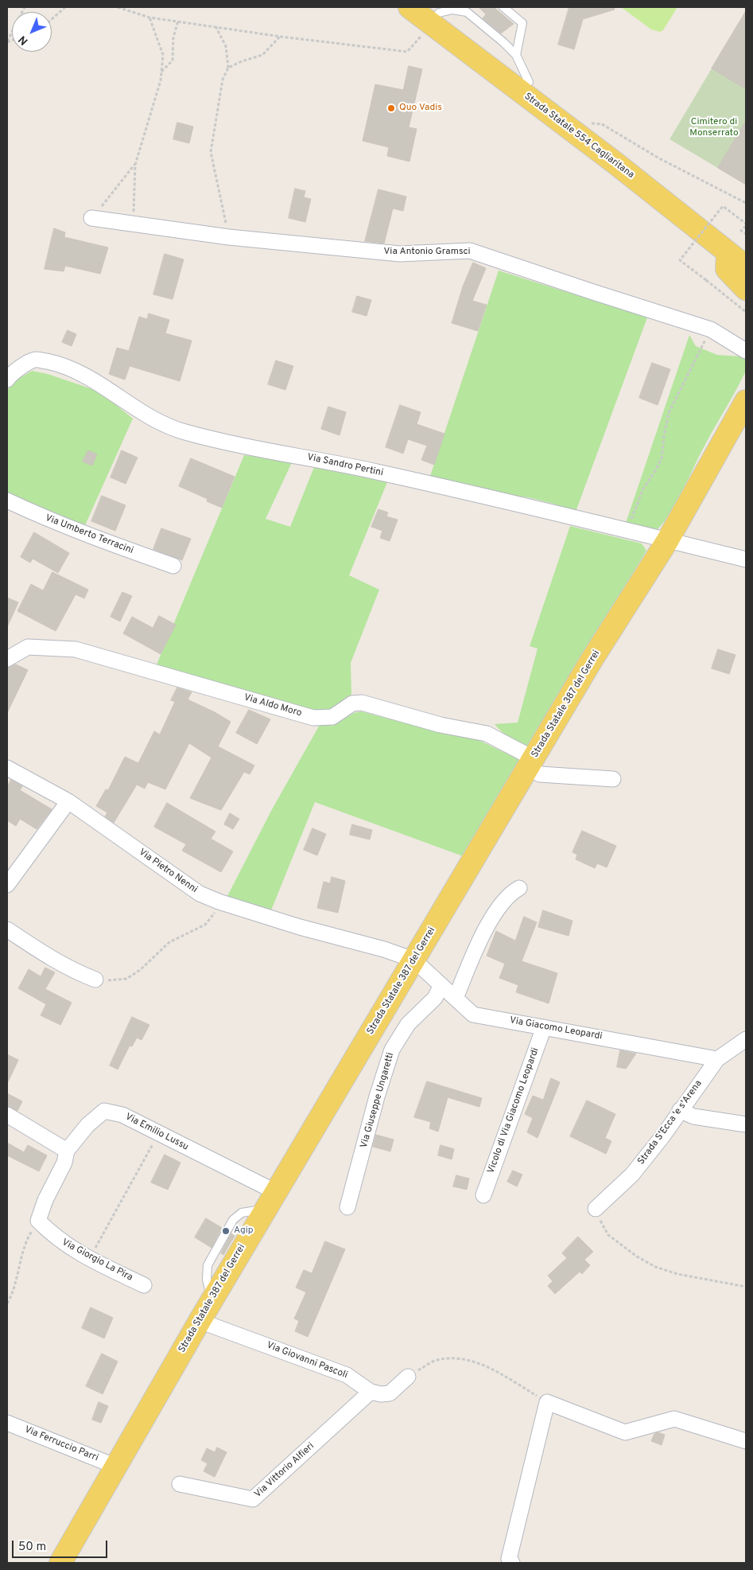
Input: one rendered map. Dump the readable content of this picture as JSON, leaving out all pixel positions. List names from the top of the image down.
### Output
{
  "streets": {
    "main road": ["Strada Statale 554 Cagliaritana", "Strada Statale 387 del Gerrei"],
    "street": [
      "Via Antonio Gramsci",
      "Via Sandro Pertini",
      "Via Umberto Terracini",
      "Via Aldo Moro",
      "Via Pietro Nenni",
      "Via Giacomo Leopardi",
      "Via Giuseppe Ungaretti",
      "Vicolo di Via Giacomo Leopardi",
      "Strada S'Ecca 'e s'Arena",
      "Via Emilio Lussu",
      "Via Giorgio La Pira",
      "Via Giovanni Pascoli",
      "Via Ferruccio Parri",
      "Via Vittorio Alfieri"
    ]
  },
  "crossings": [
    ["Via Sandro Pertini", "Strada Statale 387 del Gerrei"],
    ["Strada Statale 387 del Gerrei", "Via Aldo Moro"],
    ["Strada Statale 387 del Gerrei", "Via Pietro Nenni"],
    ["Strada Statale 387 del Gerrei", "Via Giacomo Leopardi"],
    ["Strada Statale 387 del Gerrei", "Via Emilio Lussu"],
    ["Strada Statale 387 del Gerrei", "Via Giovanni Pascoli"],
    ["Strada Statale 387 del Gerrei", "Via Ferruccio Parri"],
    ["Via Pietro Nenni", "Via Giacomo Leopardi"],
    ["Via Giacomo Leopardi", "Via Giuseppe Ungaretti"],
    ["Via Giacomo Leopardi", "Vicolo di Via Giacomo Leopardi"],
    ["Via Giacomo Leopardi", "Strada S'Ecca 'e s'Arena"],
    ["Via Giovanni Pascoli", "Via Vittorio Alfieri"]
  ],
  "parks": ["Cimitero di Monserrato"],
  "places": ["Quo Vadis", "Agip"],
  "scale_bar": "50 m",
  "north": "bottom left"
}
